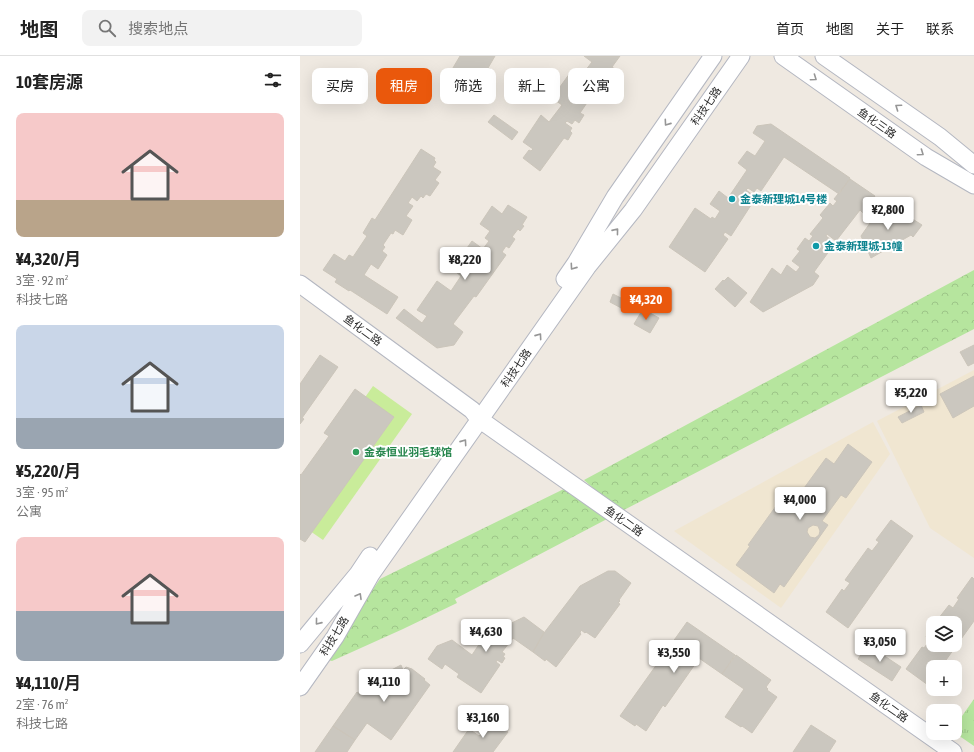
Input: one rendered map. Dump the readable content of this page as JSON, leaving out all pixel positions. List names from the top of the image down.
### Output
{
  "streets": {
    "street": ["科技七路", "鱼化三路", "鱼化二路"]
  },
  "crossings": [
    ["科技七路", "鱼化二路"]
  ],
  "places": ["金泰新理城14号楼", "金泰新理城-13幢", "金泰恒业羽毛球馆"],
  "page": {
    "header": "地图",
    "search": "搜索地点",
    "nav": [
      "首页",
      "地图",
      "关于",
      "联系"
    ],
    "heading": "10套房源",
    "chip": [
      "买房",
      "租房",
      "筛选",
      "新上",
      "公寓"
    ],
    "list": [
      {
        "name": "¥4,320/月",
        "note": "3室 · 92 m² · 科技七路"
      },
      {
        "name": "¥5,220/月",
        "note": "3室 · 95 m² · 公寓"
      },
      {
        "name": "¥4,110/月",
        "note": "2室 · 76 m² · 科技七路"
      }
    ],
    "price": [
      "¥2,800",
      "¥8,220",
      "¥4,320",
      "¥5,220",
      "¥4,000",
      "¥4,630",
      "¥3,050",
      "¥3,550",
      "¥4,110",
      "¥3,160"
    ],
    "map_buttons": ["+", "−"]
  }
}
